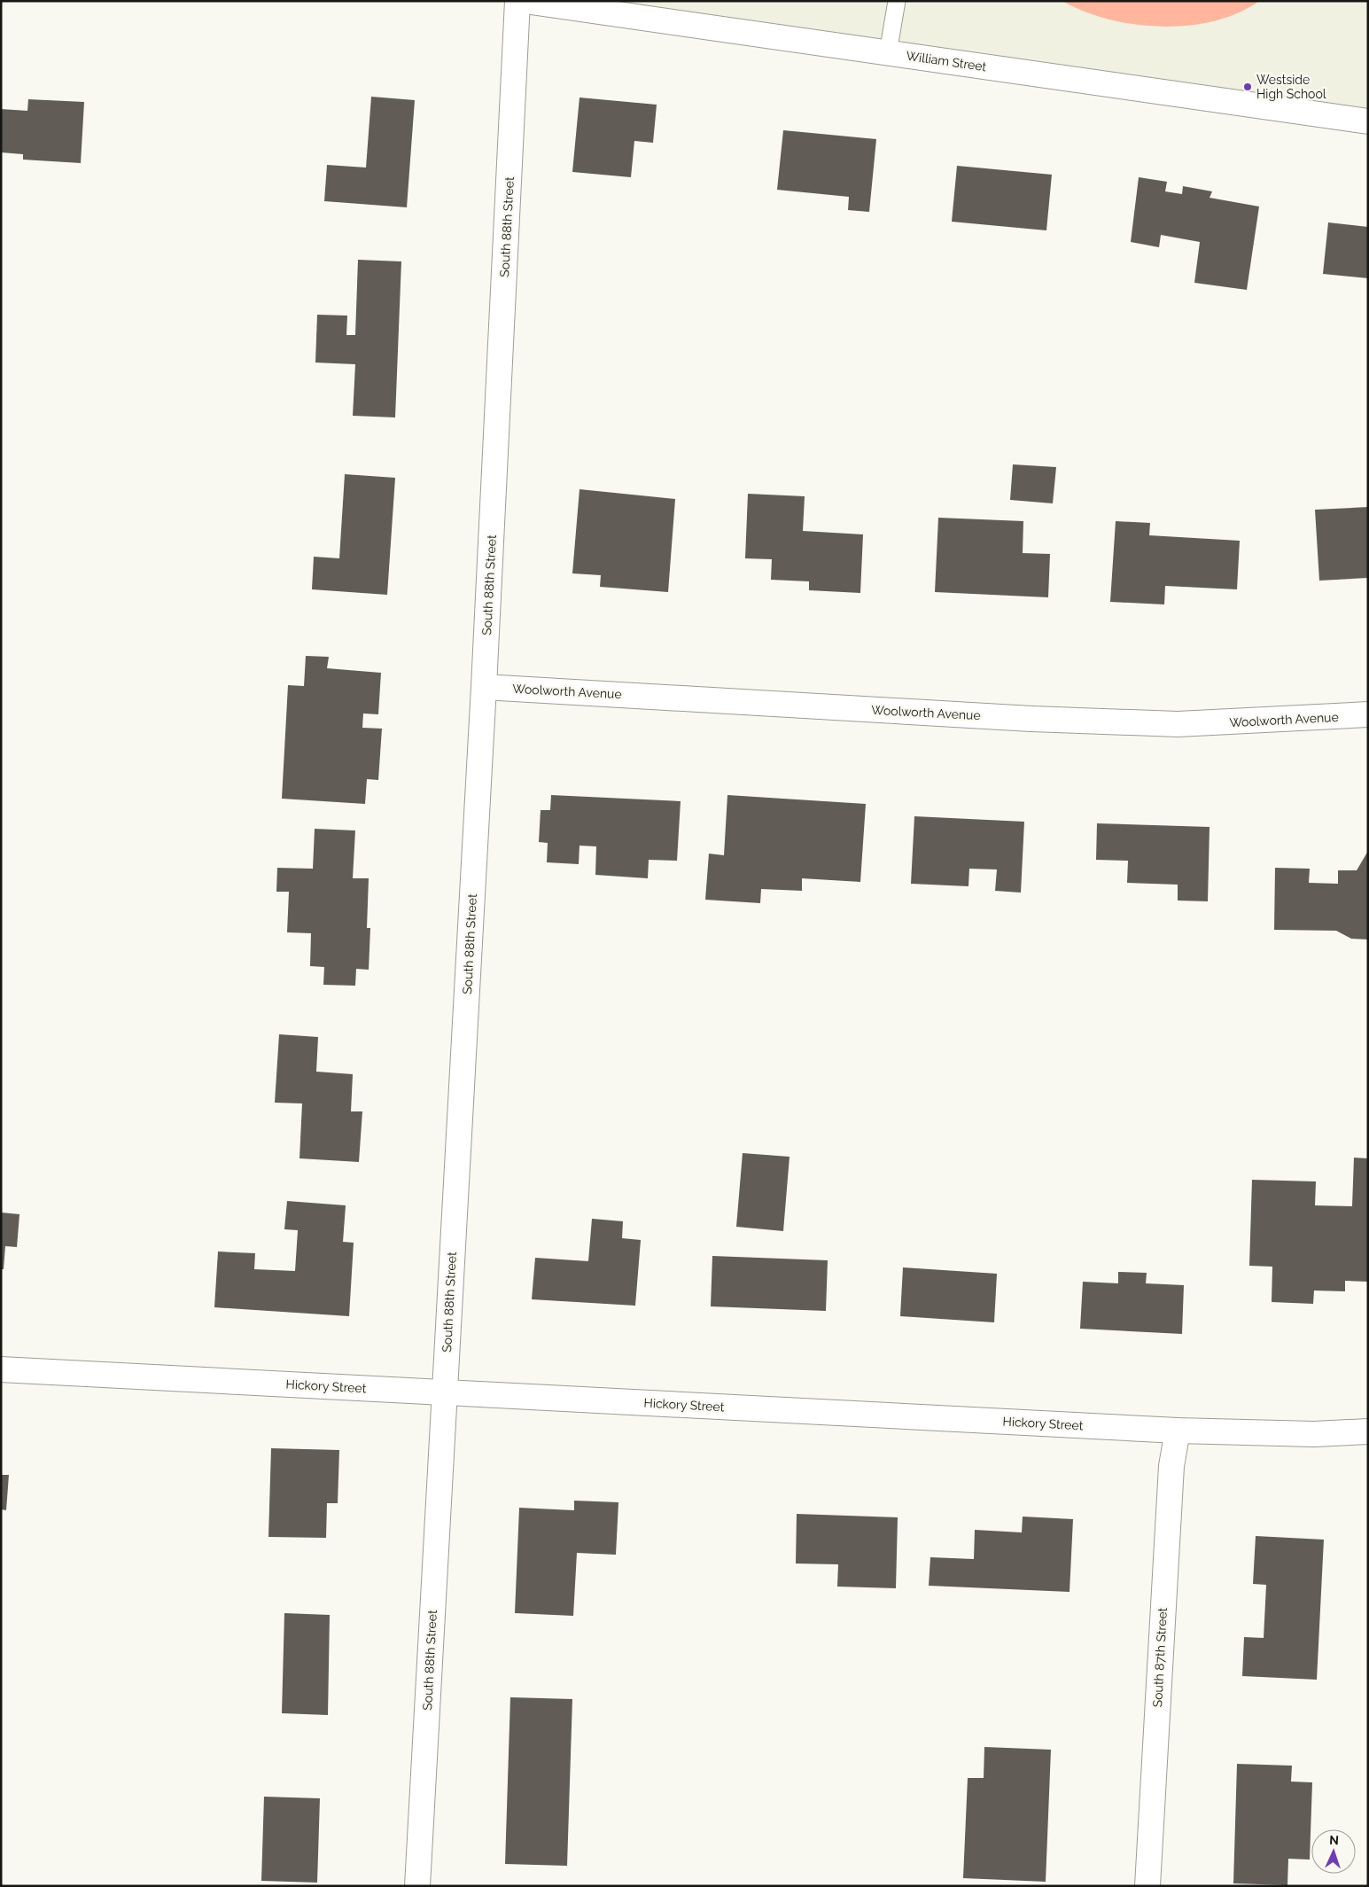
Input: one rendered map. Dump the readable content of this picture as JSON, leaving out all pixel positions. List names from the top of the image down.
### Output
{
  "streets": {
    "street": [
      "William Street",
      "South 88th Street",
      "Woolworth Avenue",
      "Hickory Street",
      "South 87th Street"
    ]
  },
  "crossings": [
    ["South 88th Street", "Woolworth Avenue"],
    ["South 88th Street", "Hickory Street"],
    ["Hickory Street", "South 87th Street"]
  ],
  "places": ["Westside High School"],
  "north": "top"
}
